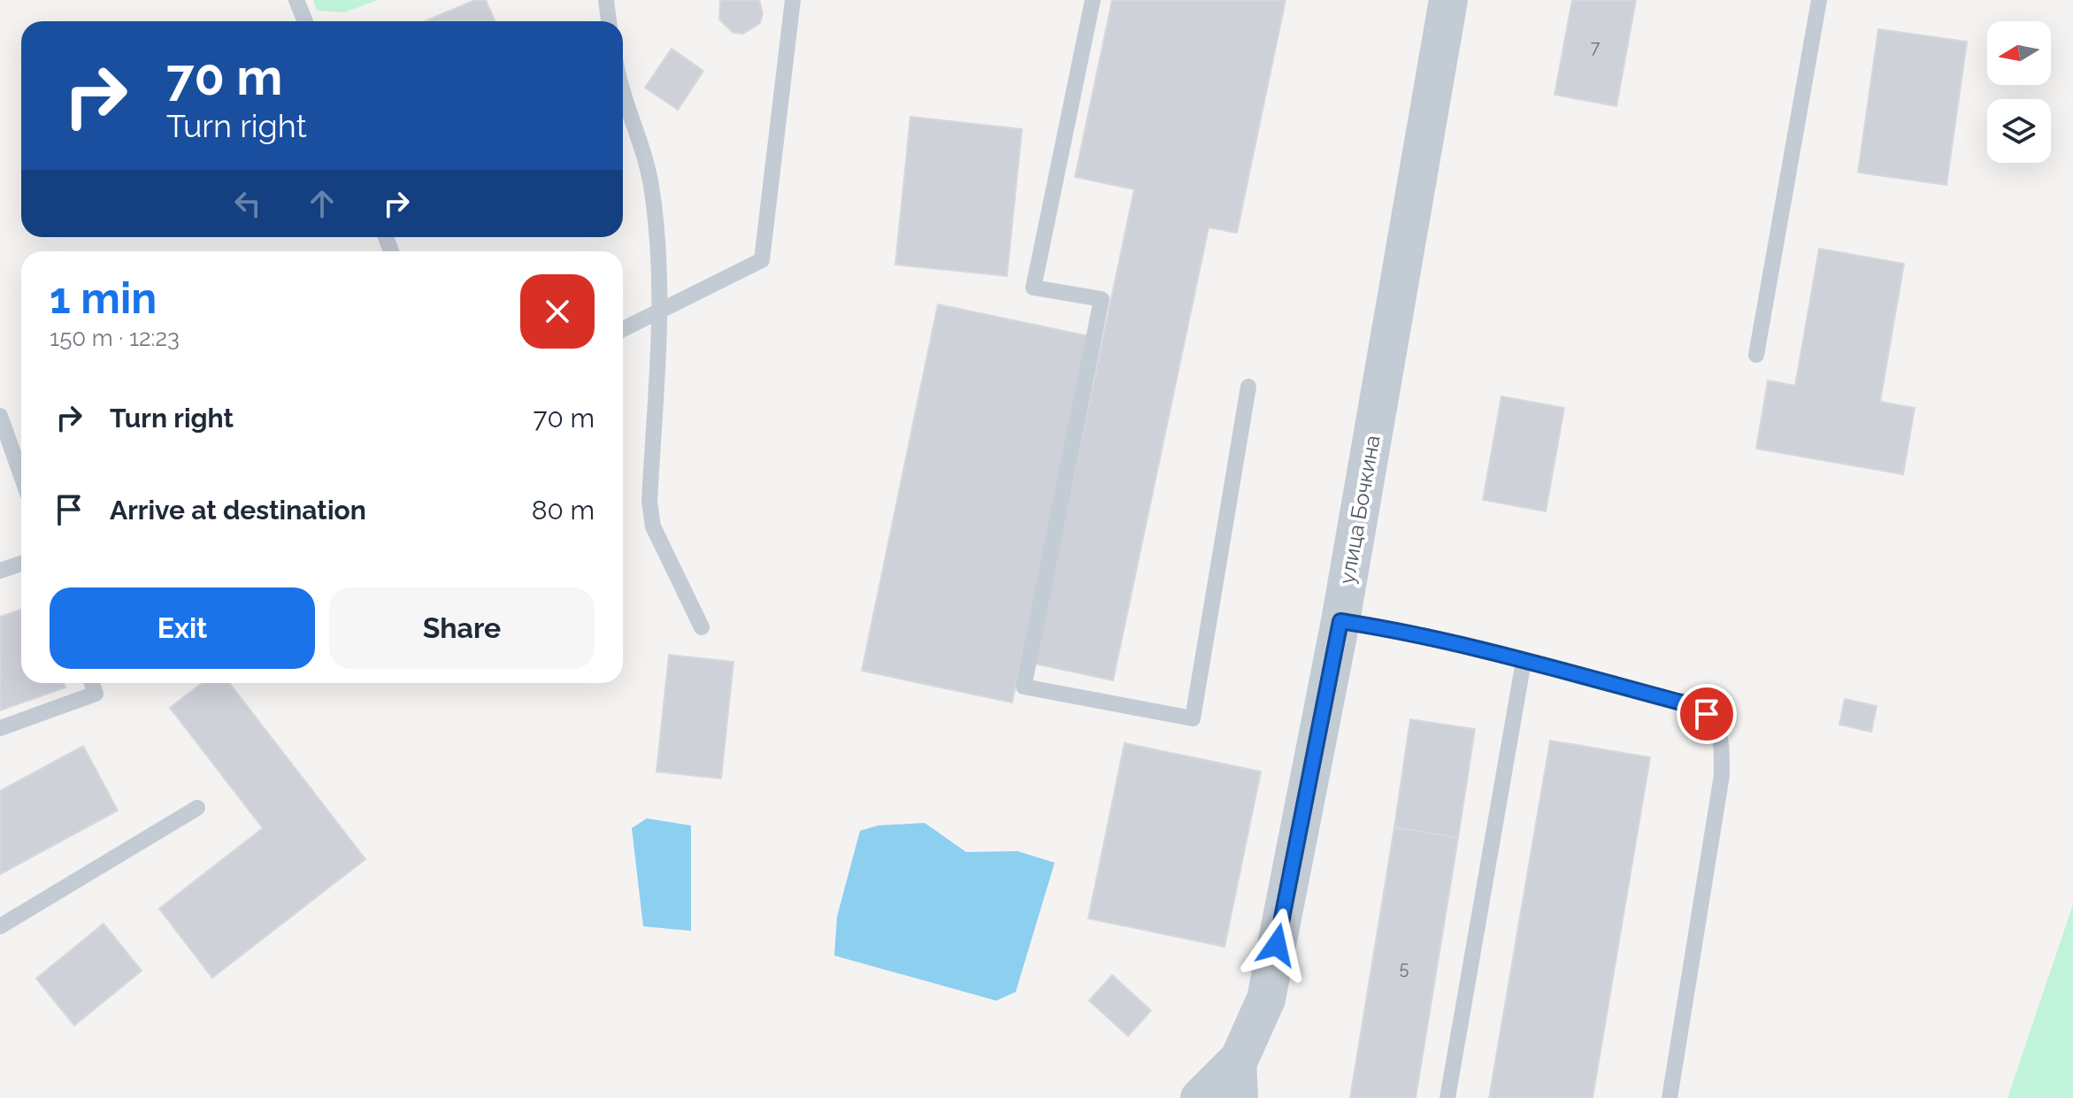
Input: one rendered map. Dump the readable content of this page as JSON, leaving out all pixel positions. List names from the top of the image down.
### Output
{
  "streets": {
    "street": ["улица Бочкина"]
  },
  "house_numbers": ["7", "5"],
  "north": "left",
  "page": {
    "turn": ["70 m", "Turn right"],
    "heading": ["1 min", "150 m · 12:23"],
    "list": [
      {
        "name": "Turn right",
        "value": "70 m"
      },
      {
        "name": "Arrive at destination",
        "value": "80 m"
      }
    ],
    "buttons": ["Exit", "Share"]
  }
}
